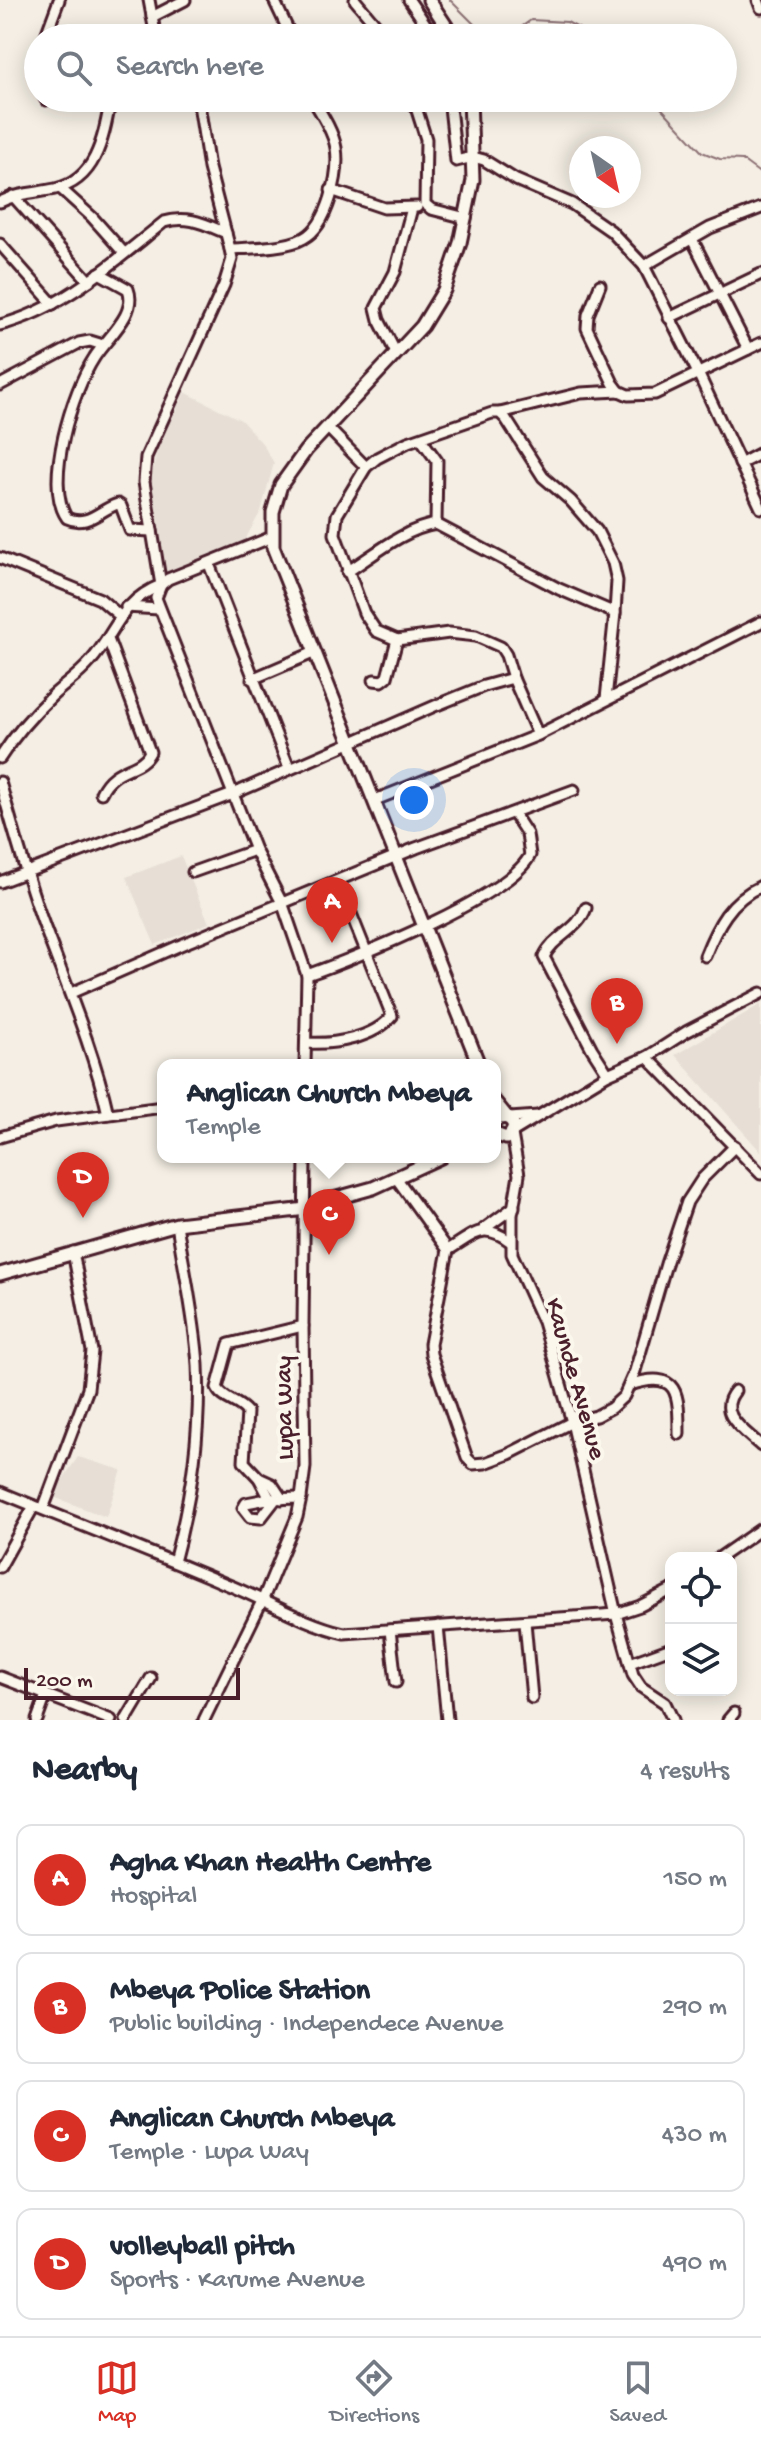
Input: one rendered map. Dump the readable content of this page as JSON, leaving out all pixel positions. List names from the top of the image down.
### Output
{
  "streets": {
    "street": ["Kaunde Avenue", "Lupa Way"]
  },
  "scale_bar": "200 m",
  "north": "bottom right",
  "page": {
    "search": "Search here",
    "pins": [
      "A",
      "B",
      "D",
      "C"
    ],
    "popup": ["Anglican Church Mbeya", "Temple"],
    "scale": "200 m",
    "heading": ["Nearby", "4 results"],
    "list": [
      {
        "mark": "A",
        "name": "Agha Khan Health Centre",
        "note": "Hospital",
        "value": "150 m"
      },
      {
        "mark": "B",
        "name": "Mbeya Police Station",
        "note": "Public building · Independece Avenue",
        "value": "290 m"
      },
      {
        "mark": "C",
        "name": "Anglican Church Mbeya",
        "note": "Temple · Lupa Way",
        "value": "430 m"
      },
      {
        "mark": "D",
        "name": "volleyball pitch",
        "note": "Sports · Karume Avenue",
        "value": "490 m"
      }
    ],
    "nav": ["Map", "Directions", "Saved"]
  }
}
